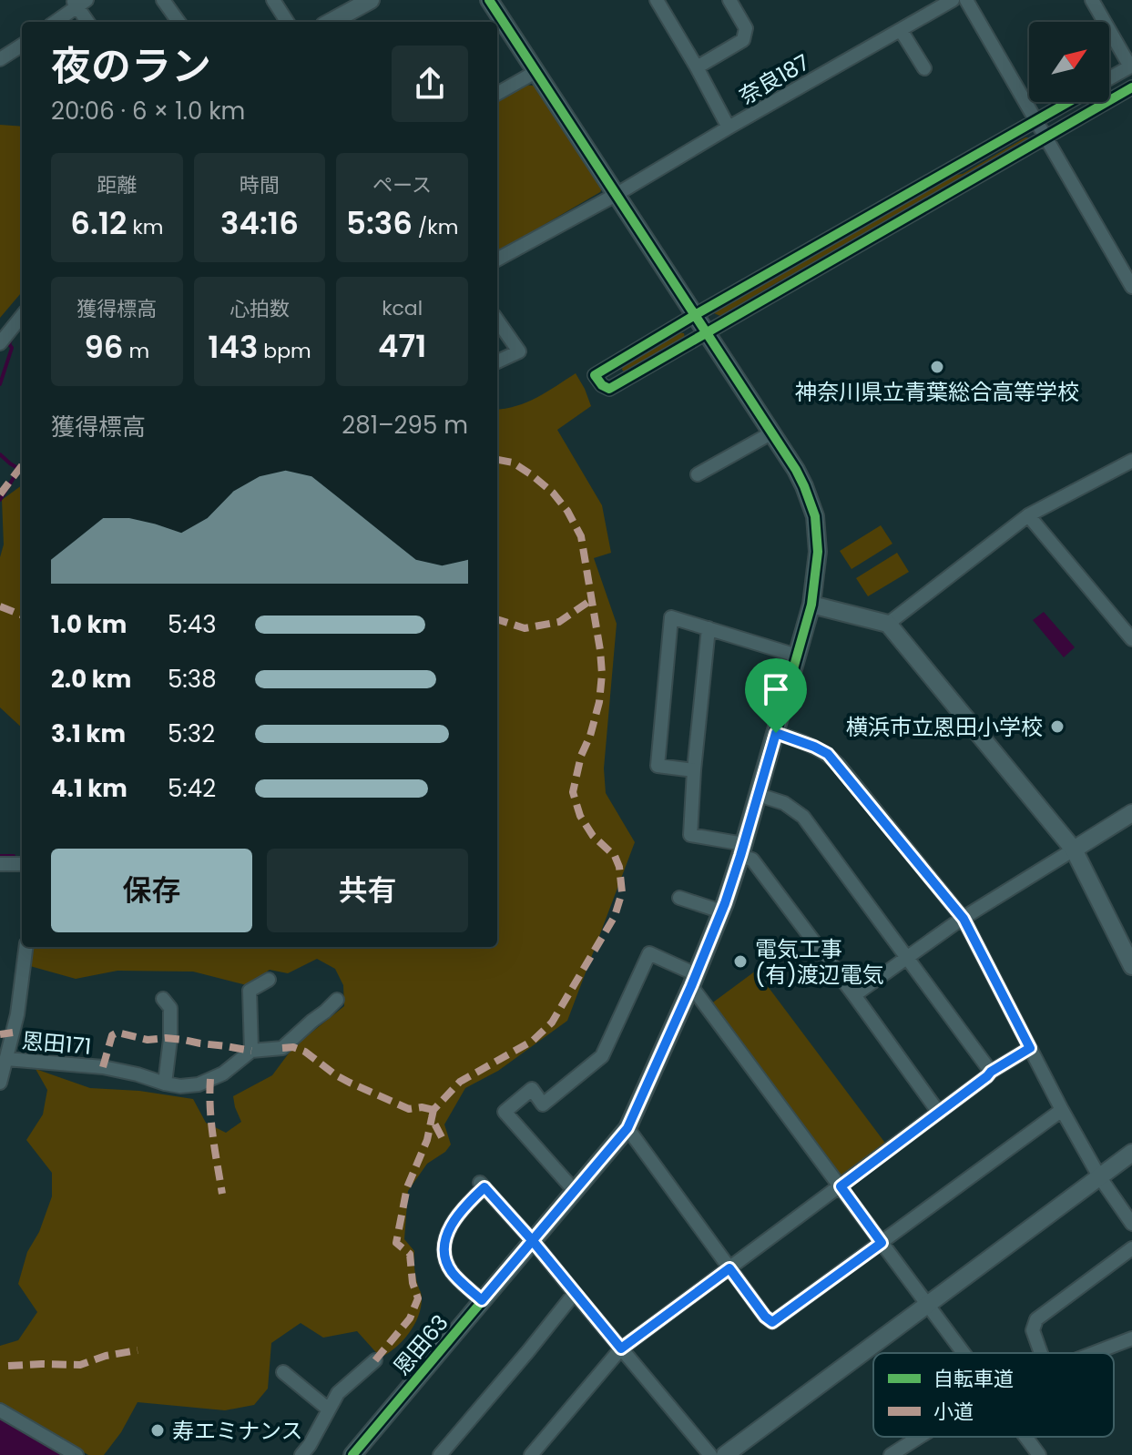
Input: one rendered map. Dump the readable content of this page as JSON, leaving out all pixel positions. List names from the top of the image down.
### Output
{
  "streets": {
    "street": ["奈良187", "恩田171", "恩田63"]
  },
  "crossings": [
    ["奈良187", "恩田63"]
  ],
  "places": [
    "神奈川県立青葉総合高等学校",
    "横浜市立恩田小学校",
    "電気工事 (有)渡辺電気",
    "寿エミナンス"
  ],
  "legend": ["自転車道", "小道"],
  "north": "top right",
  "page": {
    "heading": ["夜のラン", "20:06 · 6 × 1.0 km"],
    "stats": [
      ["距離", "6.12 km"],
      ["時間", "34:16"],
      ["ペース", "5:36 /km"],
      ["獲得標高", "96 m"],
      ["心拍数", "143 bpm"],
      ["kcal", "471"]
    ],
    "chart": ["獲得標高", "281–295 m"],
    "list": [
      {
        "name": "1.0 km",
        "note": "5:43"
      },
      {
        "name": "2.0 km",
        "note": "5:38"
      },
      {
        "name": "3.1 km",
        "note": "5:32"
      },
      {
        "name": "4.1 km",
        "note": "5:42"
      }
    ],
    "buttons": ["保存", "共有"]
  }
}
